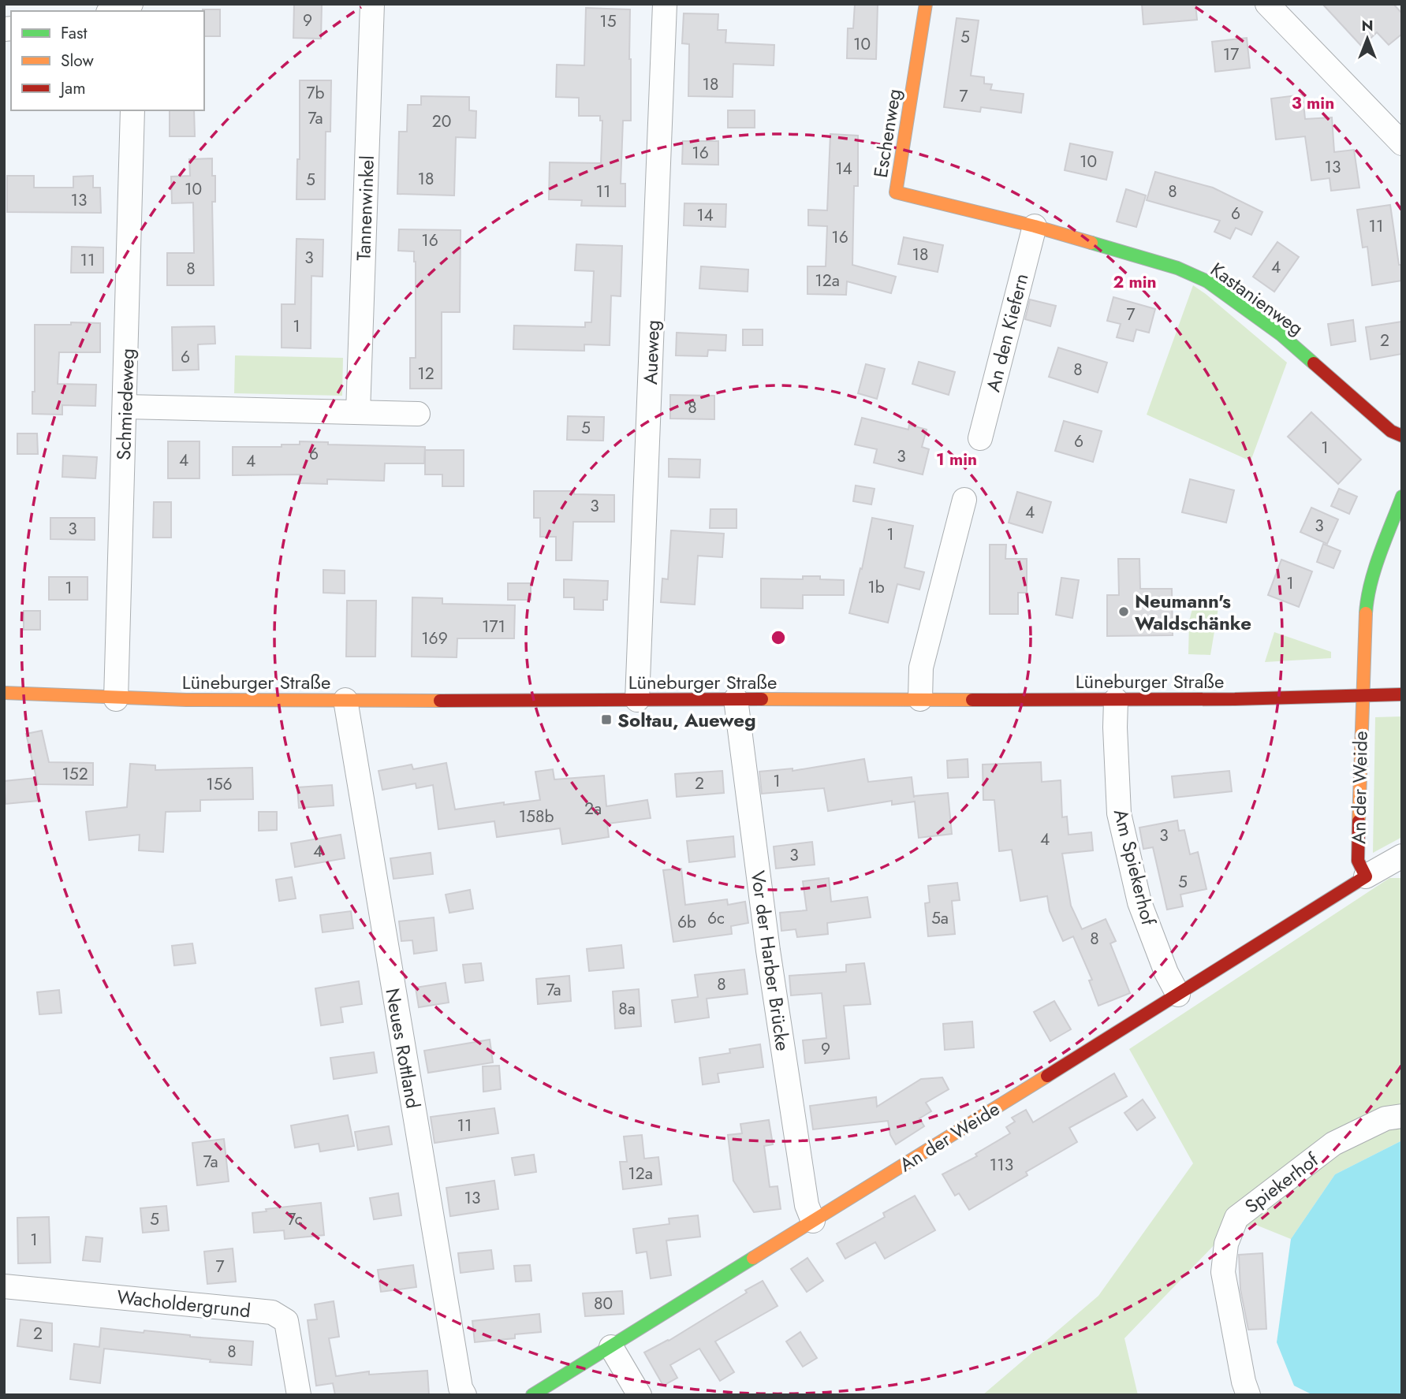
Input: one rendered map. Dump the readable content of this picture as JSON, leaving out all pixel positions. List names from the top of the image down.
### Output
{
  "streets": {
    "street": [
      "Eschenweg",
      "Tannenwinkel",
      "Kastanienweg",
      "An den Kiefern",
      "Aueweg",
      "Schmiedeweg",
      "Lüneburger Straße",
      "An der Weide",
      "Am Spiekerhof",
      "Vor der Harber Brücke",
      "Neues Rottland",
      "Spiekerhof",
      "Wacholdergrund"
    ]
  },
  "crossings": [
    ["Eschenweg", "Kastanienweg"],
    ["Eschenweg", "An den Kiefern"],
    ["Kastanienweg", "An den Kiefern"],
    ["Aueweg", "Lüneburger Straße"],
    ["Schmiedeweg", "Lüneburger Straße"],
    ["Lüneburger Straße", "An der Weide"],
    ["Lüneburger Straße", "Am Spiekerhof"],
    ["Lüneburger Straße", "Vor der Harber Brücke"],
    ["Lüneburger Straße", "Neues Rottland"],
    ["An der Weide", "Am Spiekerhof"],
    ["An der Weide", "Vor der Harber Brücke"]
  ],
  "places": {
    "other": ["Neumann's Waldschänke"],
    "transit": ["Soltau, Aueweg"]
  },
  "house_numbers": [
    "9",
    "15",
    "5",
    "10",
    "17",
    "18",
    "7b",
    "7",
    "7a",
    "20",
    "16",
    "10",
    "13",
    "14",
    "18",
    "5",
    "10",
    "11",
    "8",
    "13",
    "6",
    "14",
    "11",
    "16",
    "16",
    "18",
    "3",
    "11",
    "4",
    "8",
    "12a",
    "7",
    "1",
    "2",
    "6",
    "8",
    "12",
    "8",
    "5",
    "6",
    "1",
    "6",
    "3",
    "4",
    "4",
    "3",
    "4",
    "3",
    "3",
    "1",
    "1",
    "1b",
    "1",
    "171",
    "169",
    "152",
    "1",
    "2",
    "156",
    "2a",
    "158b",
    "3",
    "4",
    "4",
    "3",
    "5",
    "6c",
    "5a",
    "6b",
    "8",
    "8",
    "7a",
    "8a",
    "9",
    "11",
    "7a",
    "113",
    "12a",
    "13",
    "5",
    "7c",
    "1",
    "7",
    "80",
    "2",
    "8"
  ],
  "legend": ["Fast", "Slow", "Jam"],
  "north": "top",
  "rings": ["3 min", "2 min", "1 min"]
}
